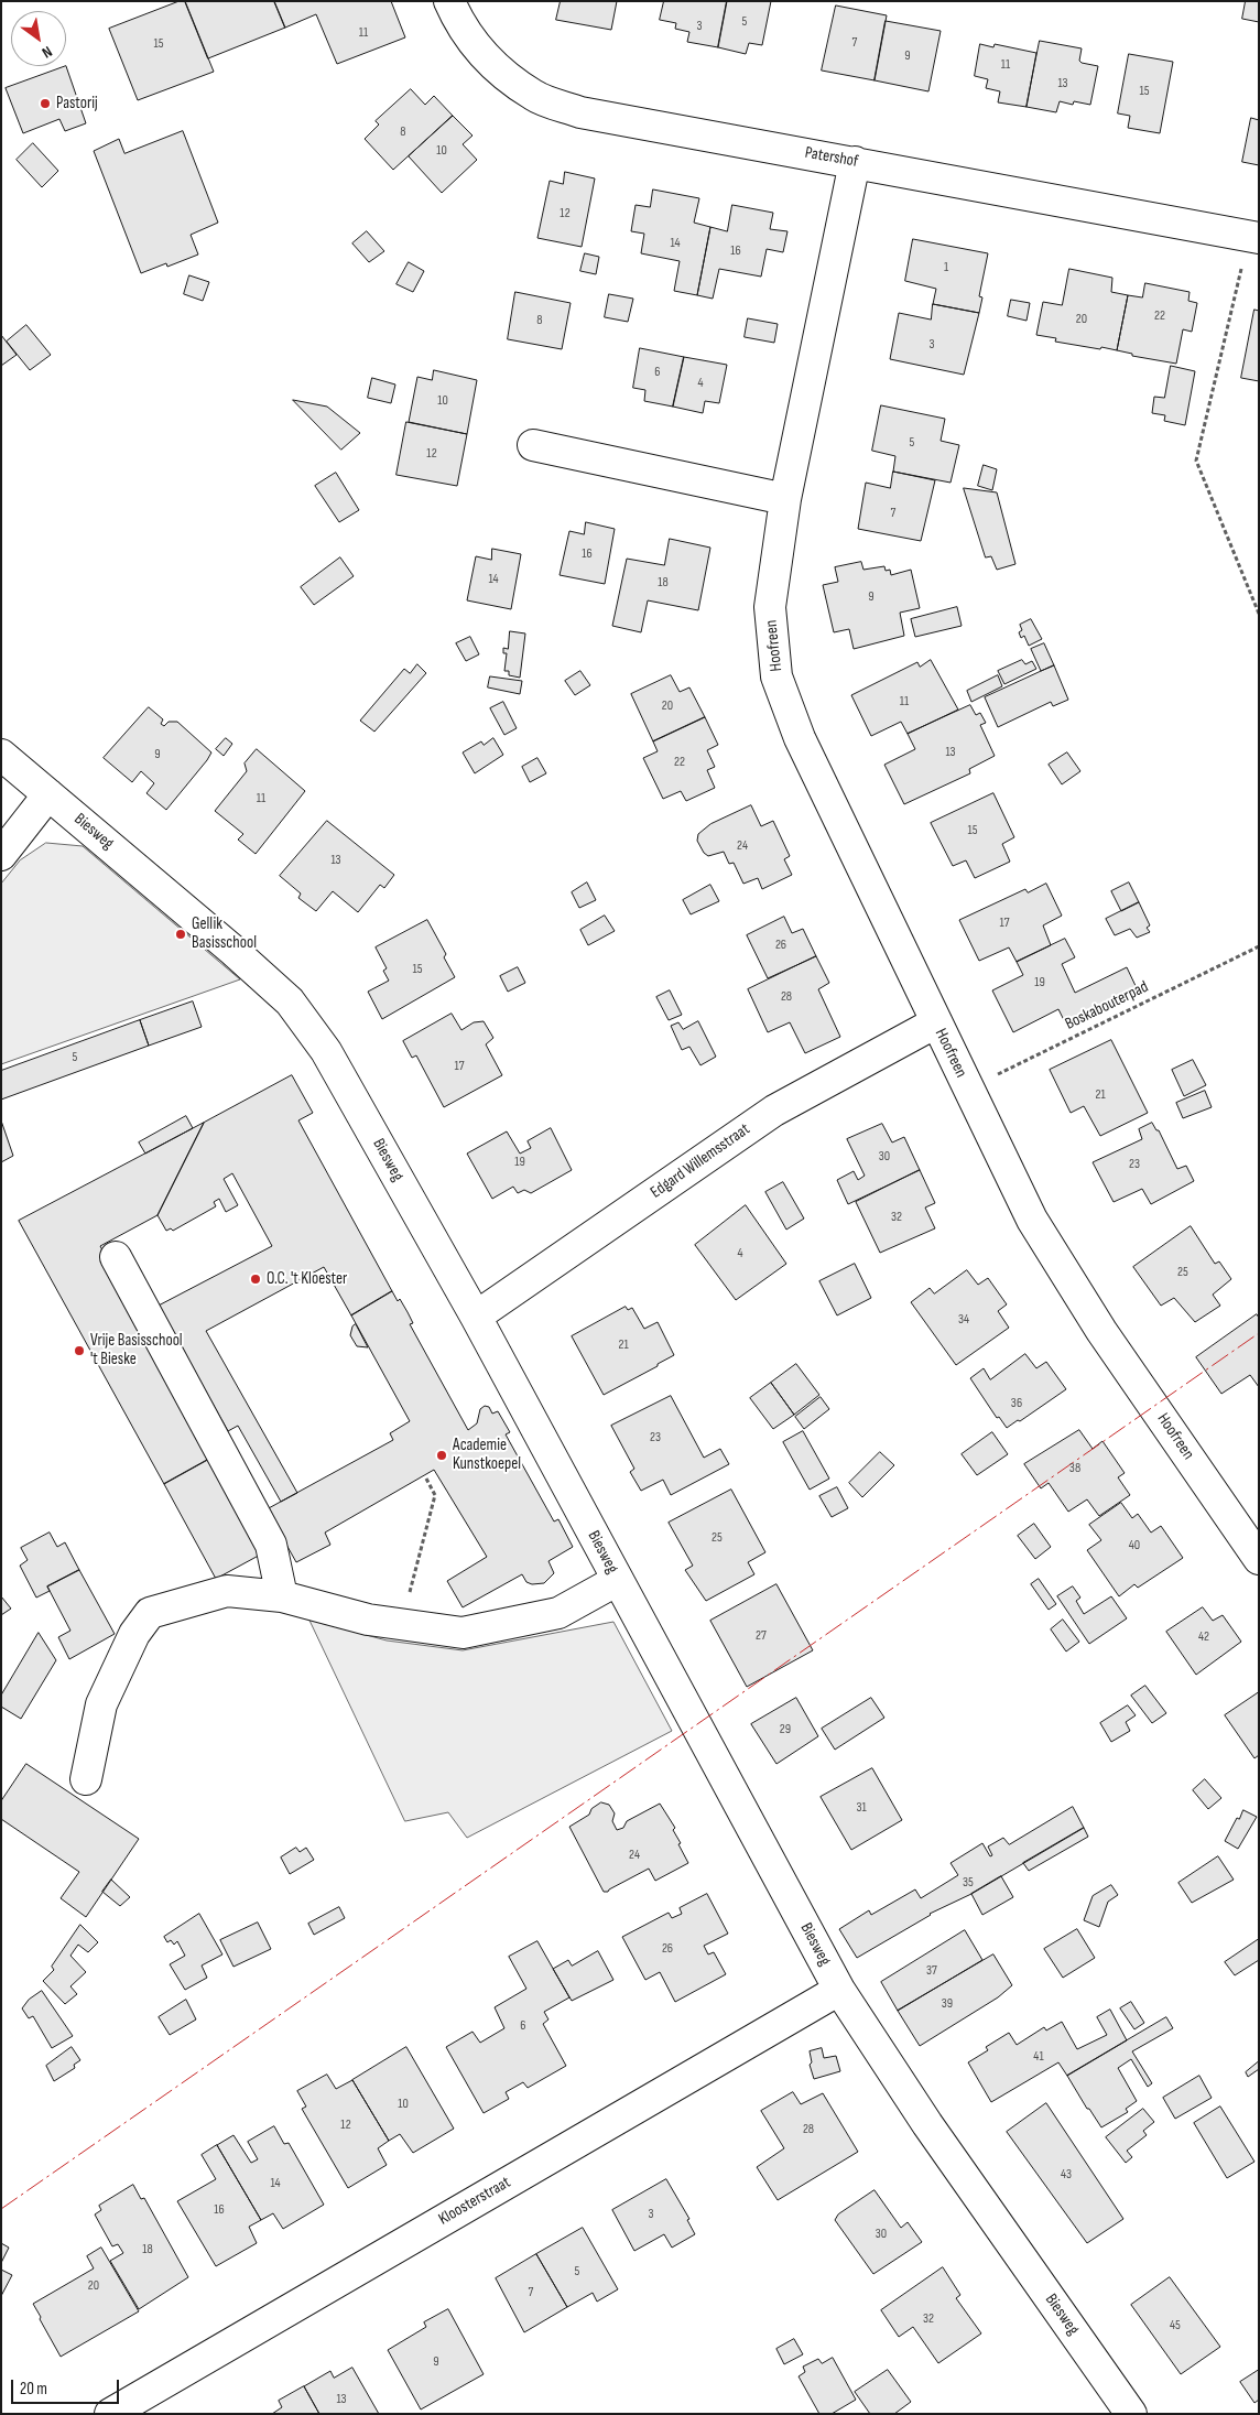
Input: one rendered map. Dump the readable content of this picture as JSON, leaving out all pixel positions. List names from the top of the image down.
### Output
{
  "streets": {
    "street": [
      "Patershof",
      "Hoofreen",
      "Biesweg",
      "Edgard Willemsstraat",
      "Kloosterstraat"
    ],
    "path": ["Boskabouterpad"]
  },
  "crossings": [
    ["Patershof", "Hoofreen"],
    ["Hoofreen", "Boskabouterpad"],
    ["Hoofreen", "Edgard Willemsstraat"],
    ["Biesweg", "Edgard Willemsstraat"],
    ["Biesweg", "Kloosterstraat"]
  ],
  "places": [
    "Pastorij",
    "Gellik Basisschool",
    "O.C. 't Kloester",
    "Vrije Basisschool 't Bieske",
    "Academie Kunstkoepel"
  ],
  "house_numbers": [
    "5",
    "3",
    "11",
    "7",
    "15",
    "9",
    "11",
    "13",
    "15",
    "8",
    "10",
    "12",
    "14",
    "16",
    "1",
    "22",
    "20",
    "8",
    "3",
    "6",
    "4",
    "10",
    "5",
    "12",
    "7",
    "16",
    "14",
    "18",
    "9",
    "11",
    "20",
    "13",
    "9",
    "22",
    "11",
    "15",
    "24",
    "13",
    "17",
    "26",
    "15",
    "19",
    "28",
    "5",
    "17",
    "21",
    "30",
    "19",
    "23",
    "32",
    "4",
    "25",
    "34",
    "21",
    "36",
    "23",
    "38",
    "25",
    "40",
    "27",
    "42",
    "29",
    "31",
    "24",
    "35",
    "26",
    "37",
    "39",
    "6",
    "41",
    "10",
    "12",
    "28",
    "43",
    "14",
    "16",
    "3",
    "30",
    "18",
    "5",
    "20",
    "7",
    "32",
    "45",
    "9",
    "13"
  ],
  "scale_bar": "20 m",
  "north": "bottom right"
}
